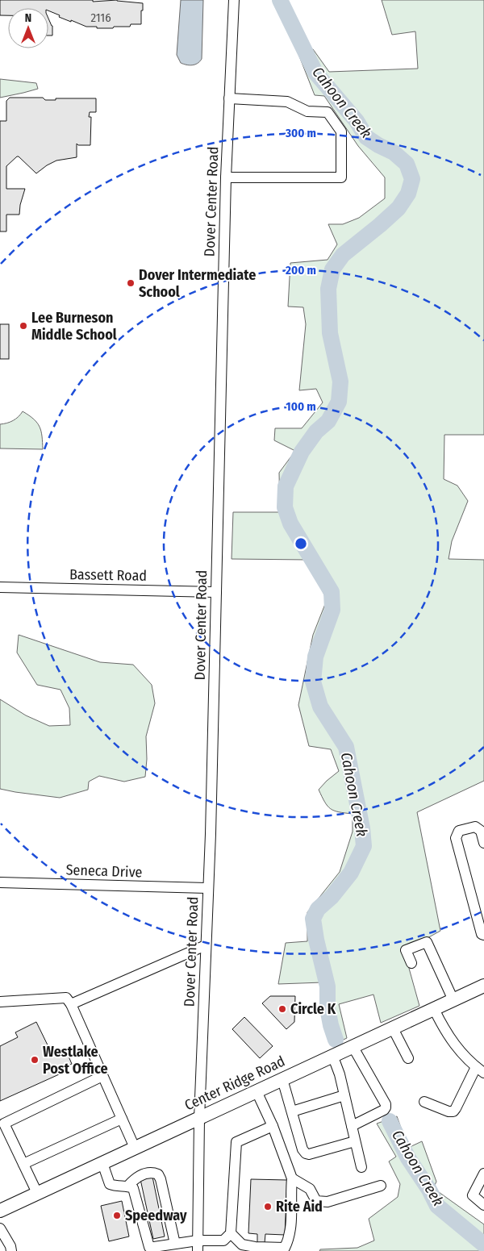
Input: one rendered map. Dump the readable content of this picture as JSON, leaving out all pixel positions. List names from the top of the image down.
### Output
{
  "streets": {
    "main road": ["Center Ridge Road"],
    "street": ["Dover Center Road", "Bassett Road", "Seneca Drive"]
  },
  "crossings": [
    ["Dover Center Road", "Bassett Road"],
    ["Dover Center Road", "Seneca Drive"],
    ["Dover Center Road", "Center Ridge Road"]
  ],
  "water": ["Cahoon Creek"],
  "places": [
    "Dover Intermediate School",
    "Lee Burneson Middle School",
    "Circle K",
    "Westlake Post Office",
    "Rite Aid",
    "Speedway"
  ],
  "house_numbers": ["2116"],
  "north": "top",
  "rings": ["300 m", "200 m", "100 m"]
}
